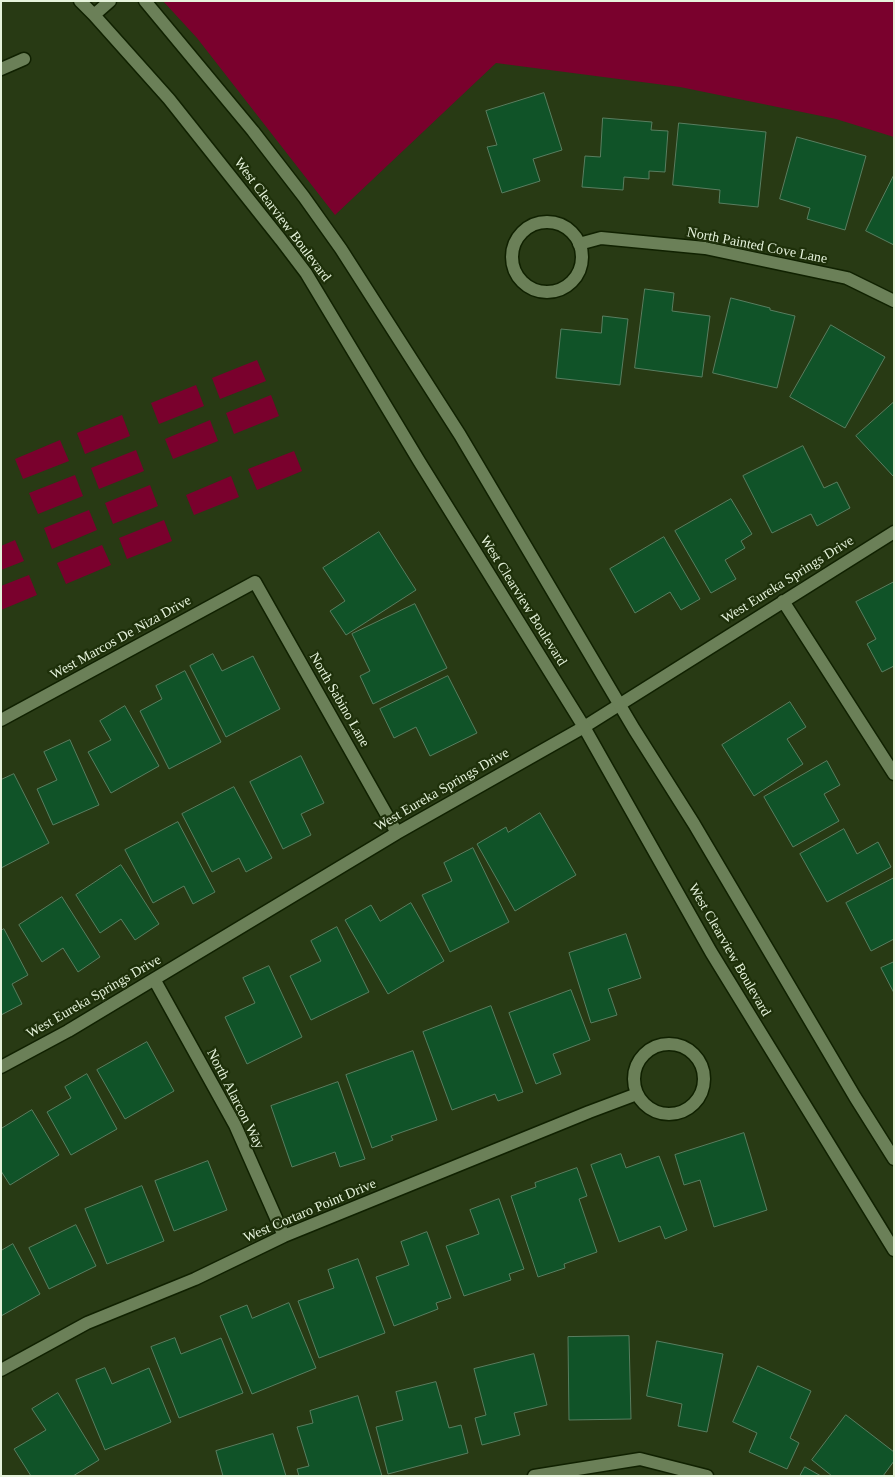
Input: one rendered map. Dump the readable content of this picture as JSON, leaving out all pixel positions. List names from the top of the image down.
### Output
{
  "streets": {
    "street": [
      "West Clearview Boulevard",
      "North Painted Cove Lane",
      "West Eureka Springs Drive",
      "West Marcos De Niza Drive",
      "North Sabino Lane",
      "North Alarcon Way",
      "West Cortaro Point Drive"
    ]
  },
  "crossings": [
    ["West Clearview Boulevard", "West Eureka Springs Drive"],
    ["West Eureka Springs Drive", "North Sabino Lane"],
    ["West Eureka Springs Drive", "North Alarcon Way"],
    ["West Marcos De Niza Drive", "North Sabino Lane"],
    ["North Alarcon Way", "West Cortaro Point Drive"]
  ]
}
